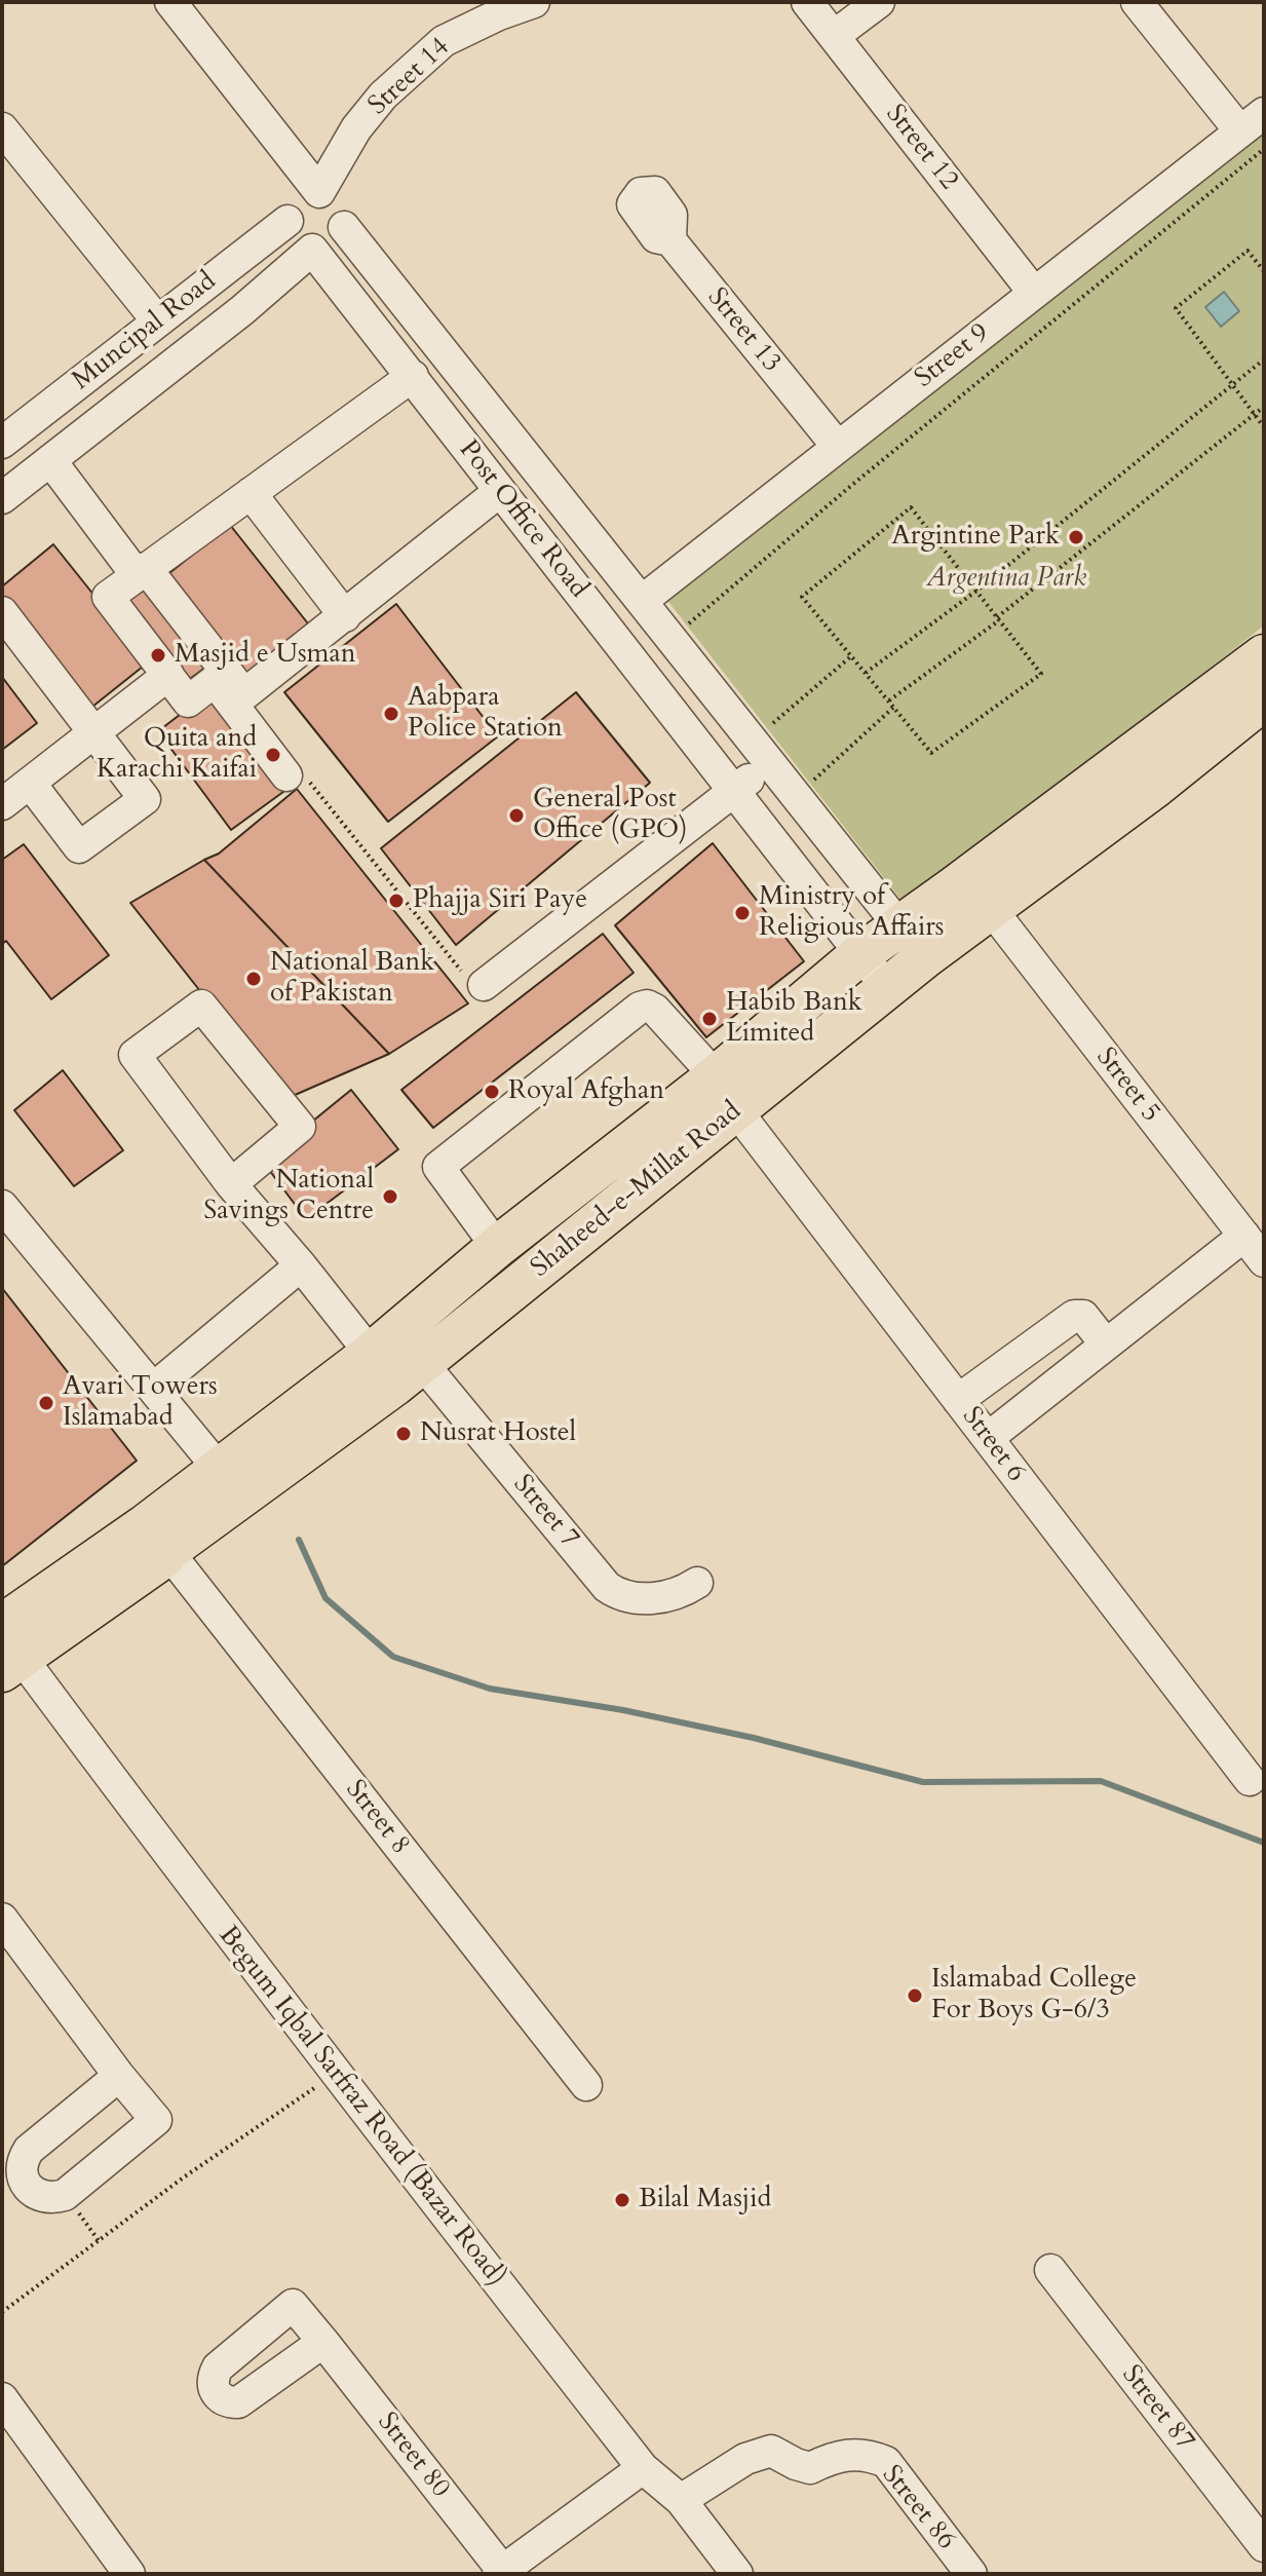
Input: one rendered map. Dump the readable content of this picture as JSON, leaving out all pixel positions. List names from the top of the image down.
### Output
{
  "streets": {
    "main road": ["Shaheed-e-Millat Road"],
    "street": [
      "Street 14",
      "Street 12",
      "Street 13",
      "Muncipal Road",
      "Street 9",
      "Post Office Road",
      "Street 5",
      "Street 6",
      "Street 7",
      "Street 8",
      "Begum Iqbal Sarfraz Road (Bazar Road)",
      "Street 87",
      "Street 80",
      "Street 86"
    ]
  },
  "crossings": [
    ["Street 14", "Muncipal Road"],
    ["Street 14", "Post Office Road"],
    ["Street 12", "Street 9"],
    ["Street 13", "Street 9"],
    ["Muncipal Road", "Post Office Road"],
    ["Street 9", "Post Office Road"],
    ["Post Office Road", "Shaheed-e-Millat Road"],
    ["Street 5", "Shaheed-e-Millat Road"],
    ["Shaheed-e-Millat Road", "Street 6"],
    ["Shaheed-e-Millat Road", "Street 7"],
    ["Shaheed-e-Millat Road", "Street 8"],
    ["Shaheed-e-Millat Road", "Begum Iqbal Sarfraz Road (Bazar Road)"],
    ["Begum Iqbal Sarfraz Road (Bazar Road)", "Street 86"]
  ],
  "parks": ["Argentina Park"],
  "places": [
    "Argintine Park",
    "Masjid e Usman",
    "Aabpara Police Station",
    "Quita and Karachi Kaifai",
    "General Post Office (GPO)",
    "Phajja Siri Paye",
    "Ministry of Religious Affairs",
    "National Bank of Pakistan",
    "Habib Bank Limited",
    "Royal Afghan",
    "National Savings Centre",
    "Avari Towers Islamabad",
    "Nusrat Hostel",
    "Islamabad College For Boys G-6/3",
    "Bilal Masjid"
  ]
}
